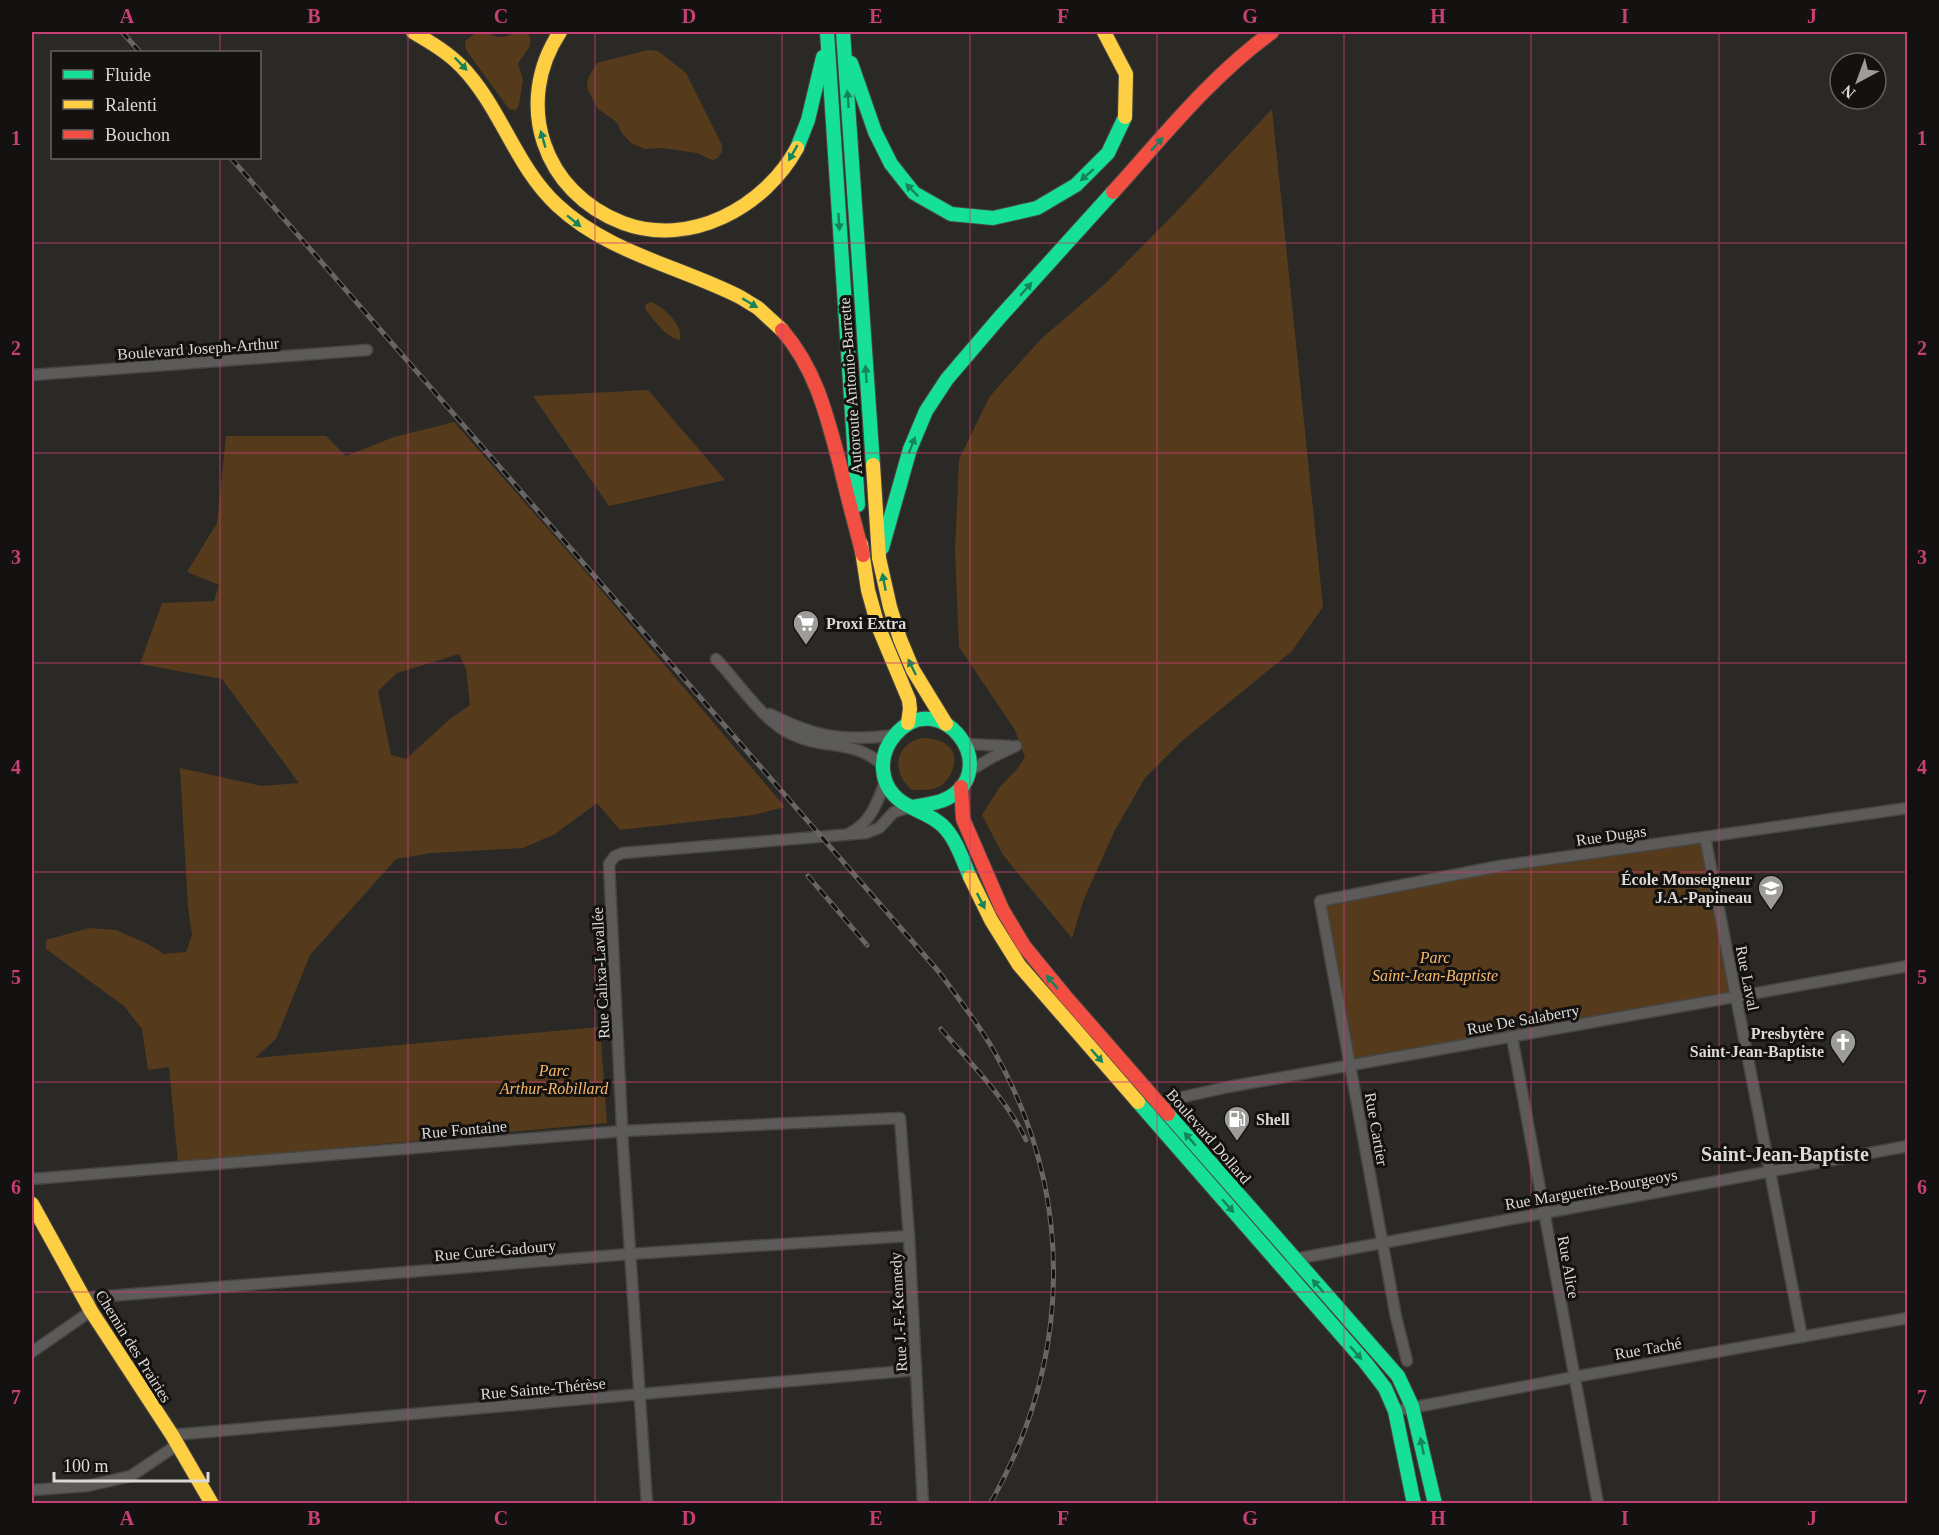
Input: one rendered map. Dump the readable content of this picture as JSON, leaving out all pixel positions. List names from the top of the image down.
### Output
{
  "streets": {
    "main road": ["Autoroute Antonio-Barrette", "Boulevard Dollard", "Chemin des Prairies"],
    "street": [
      "Boulevard Joseph-Arthur",
      "Rue Dugas",
      "Rue Calixa-Lavallée",
      "Rue Laval",
      "Rue De Salaberry",
      "Rue Fontaine",
      "Rue Cartier",
      "Rue Marguerite-Bourgeoys",
      "Rue Curé-Gadoury",
      "Rue Alice",
      "Rue J.-F.-Kennedy",
      "Rue Taché",
      "Rue Sainte-Thérèse"
    ]
  },
  "crossings": [
    ["Autoroute Antonio-Barrette", "Rue Calixa-Lavallée"],
    ["Autoroute Antonio-Barrette", "Boulevard Dollard"],
    ["Rue Dugas", "Rue Laval"],
    ["Rue Dugas", "Rue Cartier"],
    ["Rue Calixa-Lavallée", "Rue Fontaine"],
    ["Rue Calixa-Lavallée", "Boulevard Dollard"],
    ["Rue Calixa-Lavallée", "Rue Curé-Gadoury"],
    ["Rue Calixa-Lavallée", "Rue Sainte-Thérèse"],
    ["Rue Laval", "Rue De Salaberry"],
    ["Rue Laval", "Rue Marguerite-Bourgeoys"],
    ["Rue Laval", "Rue Taché"],
    ["Rue De Salaberry", "Rue Cartier"],
    ["Rue De Salaberry", "Boulevard Dollard"],
    ["Rue De Salaberry", "Rue Alice"],
    ["Rue Fontaine", "Rue J.-F.-Kennedy"],
    ["Rue Cartier", "Rue Marguerite-Bourgeoys"],
    ["Boulevard Dollard", "Rue Marguerite-Bourgeoys"],
    ["Boulevard Dollard", "Rue Taché"],
    ["Rue Marguerite-Bourgeoys", "Rue Alice"],
    ["Rue Curé-Gadoury", "Rue J.-F.-Kennedy"],
    ["Rue Curé-Gadoury", "Chemin des Prairies"],
    ["Rue Alice", "Rue Taché"],
    ["Rue J.-F.-Kennedy", "Rue Sainte-Thérèse"],
    ["Chemin des Prairies", "Rue Sainte-Thérèse"]
  ],
  "districts": ["Saint-Jean-Baptiste"],
  "parks": ["Parc Saint-Jean-Baptiste", "Parc Arthur-Robillard"],
  "places": {
    "supermarket": ["Proxi Extra"],
    "school or university": ["École Monseigneur J.A.-Papineau"],
    "church": ["Presbytère Saint-Jean-Baptiste"],
    "fuel station": ["Shell"]
  },
  "legend": ["Fluide", "Ralenti", "Bouchon"],
  "scale_bar": "100 m",
  "north": "bottom left",
  "grid": {
    "columns": [
      "A",
      "B",
      "C",
      "D",
      "E",
      "F",
      "G",
      "H",
      "I",
      "J"
    ],
    "rows": [
      "1",
      "2",
      "3",
      "4",
      "5",
      "6",
      "7"
    ]
  }
}
